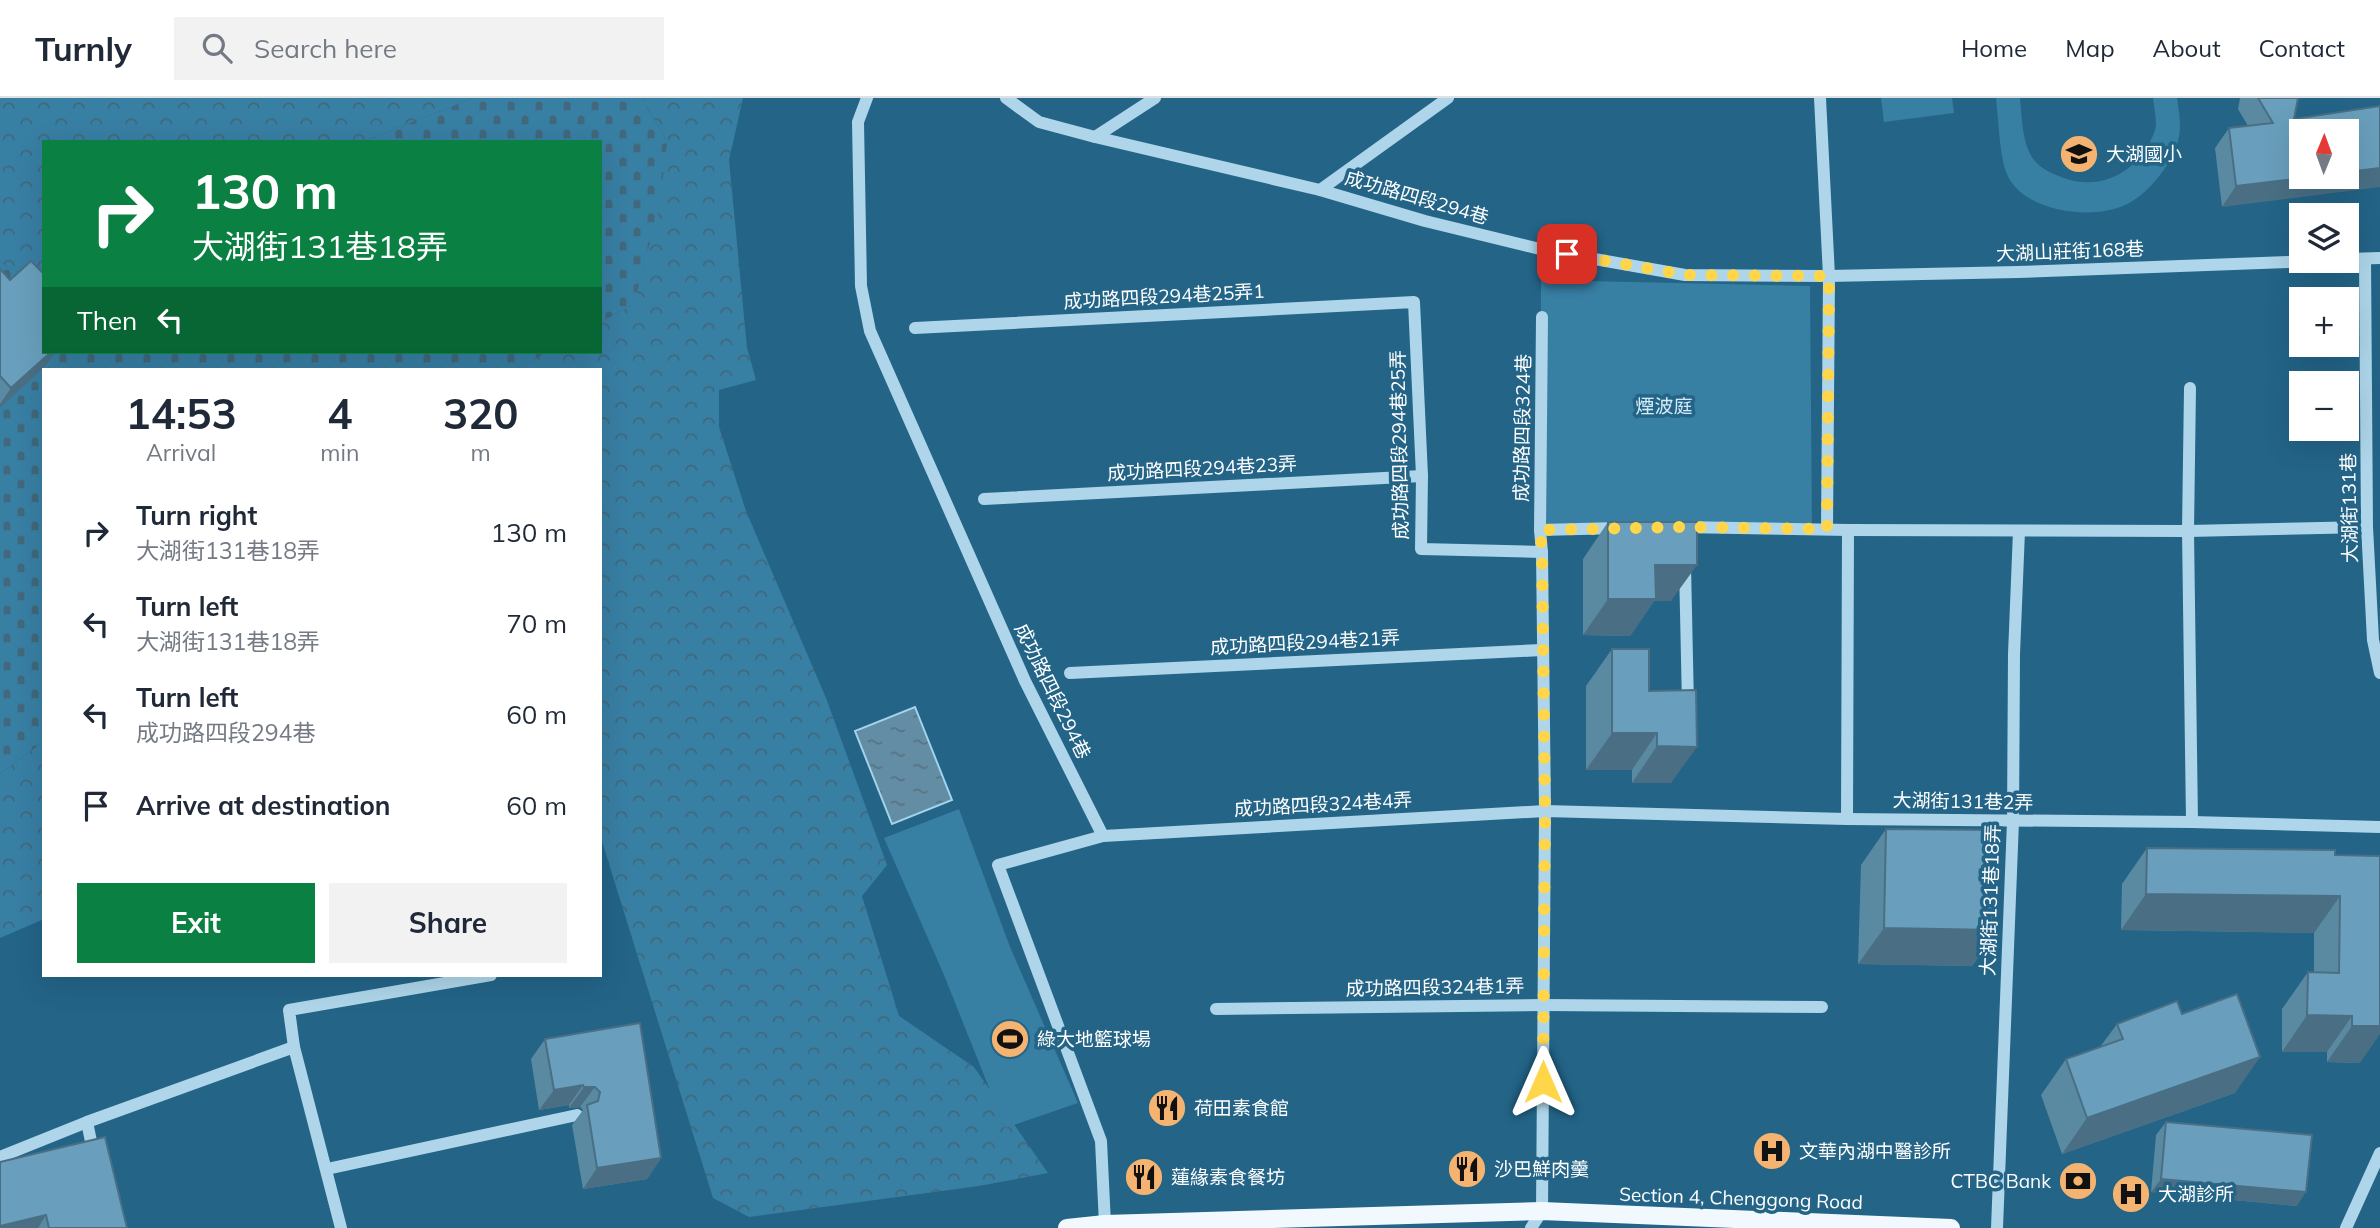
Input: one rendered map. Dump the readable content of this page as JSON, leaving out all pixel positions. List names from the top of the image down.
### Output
{
  "streets": {
    "main road": ["Section 4, Chenggong Road"],
    "street": [
      "成功路四段294巷",
      "大湖山莊街168巷",
      "成功路四段294巷25弄1",
      "成功路四段324巷",
      "成功路四段294巷25弄",
      "成功路四段294巷23弄",
      "大湖街131巷",
      "成功路四段294巷21弄",
      "大湖街131巷2弄",
      "成功路四段324巷4弄",
      "大湖街131巷18弄",
      "成功路四段324巷1弄"
    ]
  },
  "crossings": [
    ["成功路四段294巷", "大湖山莊街168巷"],
    ["成功路四段294巷", "成功路四段324巷4弄"],
    ["成功路四段294巷25弄1", "成功路四段294巷25弄"],
    ["成功路四段324巷", "成功路四段294巷25弄"],
    ["成功路四段324巷", "成功路四段294巷21弄"],
    ["成功路四段324巷", "大湖街131巷2弄"],
    ["成功路四段324巷", "成功路四段324巷4弄"],
    ["成功路四段324巷", "成功路四段324巷1弄"],
    ["成功路四段324巷", "Section 4, Chenggong Road"],
    ["成功路四段294巷25弄", "成功路四段294巷23弄"],
    ["大湖街131巷2弄", "成功路四段324巷4弄"],
    ["大湖街131巷2弄", "大湖街131巷18弄"]
  ],
  "parks": ["煙波庭"],
  "places": {
    "school or university": ["大湖國小"],
    "sports": ["綠大地籃球場"],
    "restaurant": ["荷田素食館", "沙巴鮮肉羹", "蓮緣素食餐坊"],
    "hospital": ["文華內湖中醫診所", "大湖診所"],
    "bank": ["CTBC Bank"]
  },
  "north": "top",
  "page": {
    "header": "Turnly",
    "search": "Search here",
    "nav": [
      "Home",
      "Map",
      "About",
      "Contact"
    ],
    "map_buttons": ["+", "−"],
    "turn": ["130 m", "大湖街131巷18弄"],
    "then": "Then",
    "eta": [
      "14:53",
      "Arrival",
      "4",
      "min",
      "320",
      "m"
    ],
    "list": [
      {
        "name": "Turn right",
        "note": "大湖街131巷18弄",
        "value": "130 m"
      },
      {
        "name": "Turn left",
        "note": "大湖街131巷18弄",
        "value": "70 m"
      },
      {
        "name": "Turn left",
        "note": "成功路四段294巷",
        "value": "60 m"
      },
      {
        "name": "Arrive at destination",
        "value": "60 m"
      }
    ],
    "buttons": ["Exit", "Share"]
  }
}
